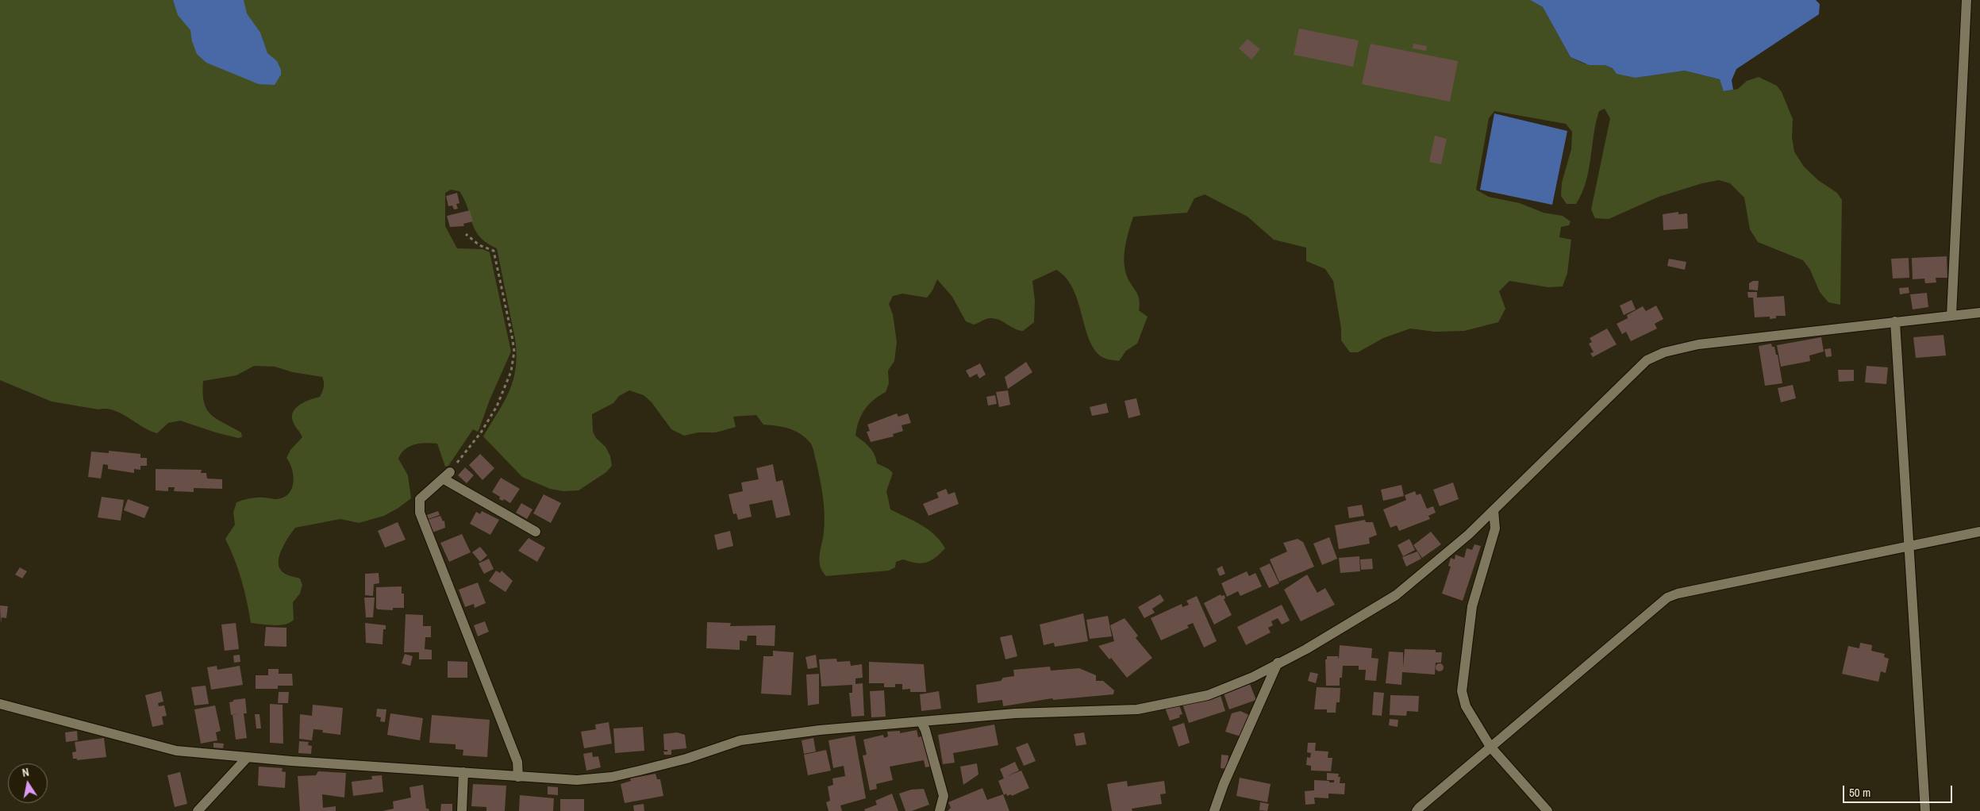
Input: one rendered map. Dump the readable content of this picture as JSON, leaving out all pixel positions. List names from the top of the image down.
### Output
{
  "scale_bar": "50 m",
  "north": "top"
}
